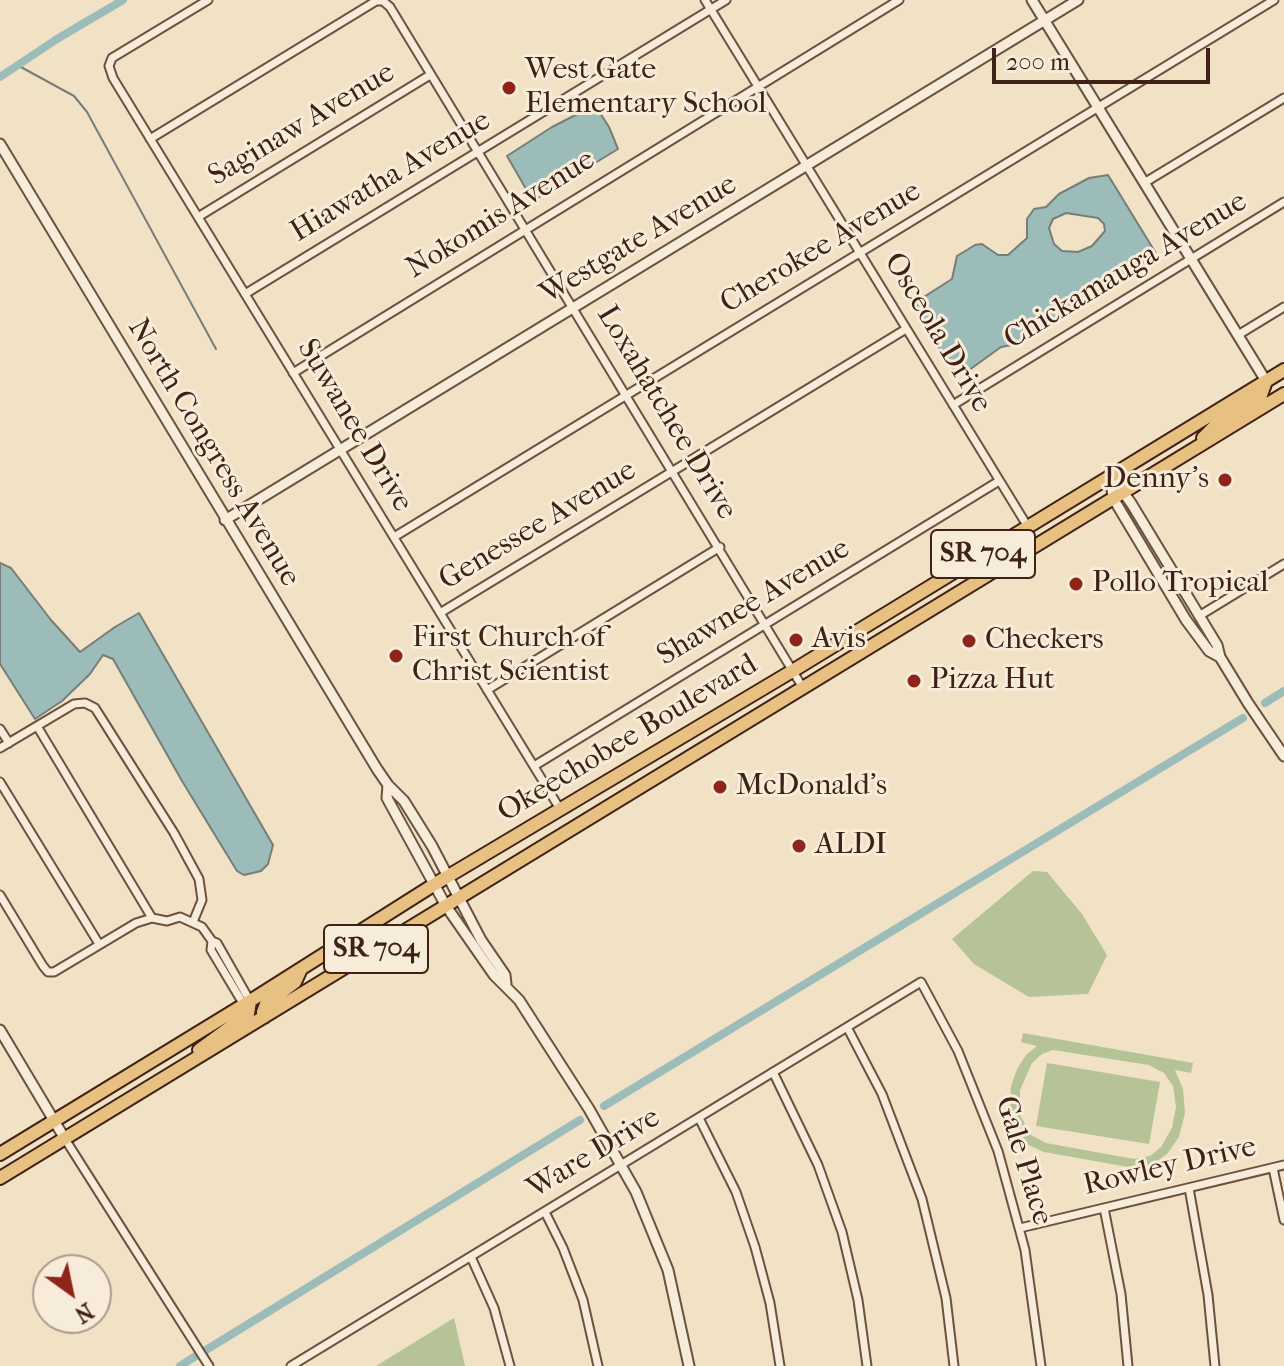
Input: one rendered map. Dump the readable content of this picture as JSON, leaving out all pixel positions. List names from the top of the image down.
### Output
{
  "streets": {
    "main road": ["SR 704", "Okeechobee Boulevard"],
    "street": [
      "Saginaw Avenue",
      "Hiawatha Avenue",
      "Nokomis Avenue",
      "Westgate Avenue",
      "Cherokee Avenue",
      "Chickamauga Avenue",
      "Osceola Drive",
      "Loxahatchee Drive",
      "Suwanee Drive",
      "North Congress Avenue",
      "Genessee Avenue",
      "Shawnee Avenue",
      "Ware Drive",
      "Gale Place",
      "Rowley Drive"
    ]
  },
  "crossings": [
    ["Saginaw Avenue", "Loxahatchee Drive"],
    ["Saginaw Avenue", "Suwanee Drive"],
    ["Hiawatha Avenue", "Osceola Drive"],
    ["Hiawatha Avenue", "Loxahatchee Drive"],
    ["Hiawatha Avenue", "Suwanee Drive"],
    ["Nokomis Avenue", "Osceola Drive"],
    ["Nokomis Avenue", "Loxahatchee Drive"],
    ["Nokomis Avenue", "Suwanee Drive"],
    ["Westgate Avenue", "Osceola Drive"],
    ["Westgate Avenue", "Loxahatchee Drive"],
    ["Westgate Avenue", "Suwanee Drive"],
    ["Westgate Avenue", "North Congress Avenue"],
    ["Cherokee Avenue", "Osceola Drive"],
    ["Cherokee Avenue", "Loxahatchee Drive"],
    ["Cherokee Avenue", "Suwanee Drive"],
    ["Chickamauga Avenue", "Osceola Drive"],
    ["Osceola Drive", "Genessee Avenue"],
    ["Osceola Drive", "Shawnee Avenue"],
    ["Osceola Drive", "Okeechobee Boulevard"],
    ["Loxahatchee Drive", "Genessee Avenue"],
    ["Loxahatchee Drive", "Shawnee Avenue"],
    ["Loxahatchee Drive", "Okeechobee Boulevard"],
    ["Suwanee Drive", "Genessee Avenue"],
    ["Suwanee Drive", "Shawnee Avenue"],
    ["Suwanee Drive", "Okeechobee Boulevard"],
    ["North Congress Avenue", "Okeechobee Boulevard"],
    ["Ware Drive", "Gale Place"],
    ["Gale Place", "Rowley Drive"]
  ],
  "places": [
    "West Gate Elementary School",
    "Denny's",
    "Pollo Tropical",
    "Avis",
    "Checkers",
    "First Church of Christ Scientist",
    "Pizza Hut",
    "McDonald's",
    "ALDI"
  ],
  "scale_bar": "200 m",
  "north": "bottom right"
}
